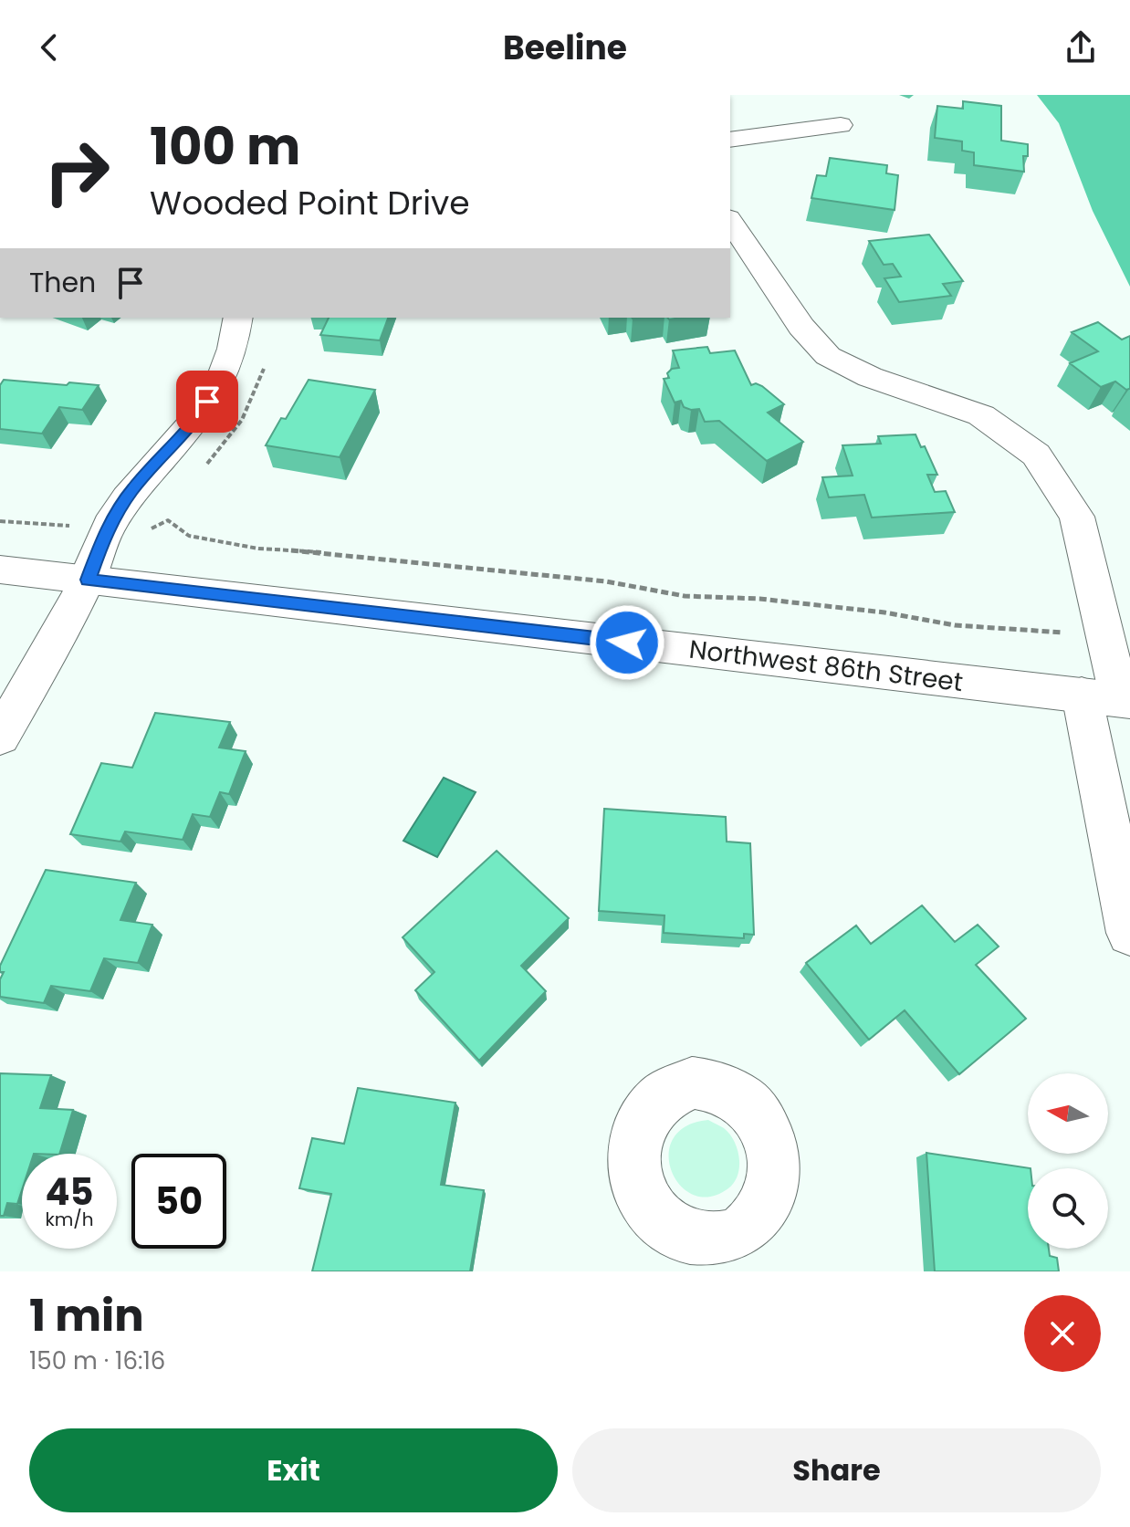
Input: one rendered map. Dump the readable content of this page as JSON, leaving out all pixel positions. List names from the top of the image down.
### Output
{
  "streets": {
    "street": ["Northwest 86th Street"]
  },
  "north": "left",
  "page": {
    "header": "Beeline",
    "turn": ["100 m", "Wooded Point Drive"],
    "then": "Then",
    "speed": "45 km/h",
    "limit": "50",
    "heading": ["1 min", "150 m · 16:16"],
    "buttons": ["Exit", "Share"]
  }
}
